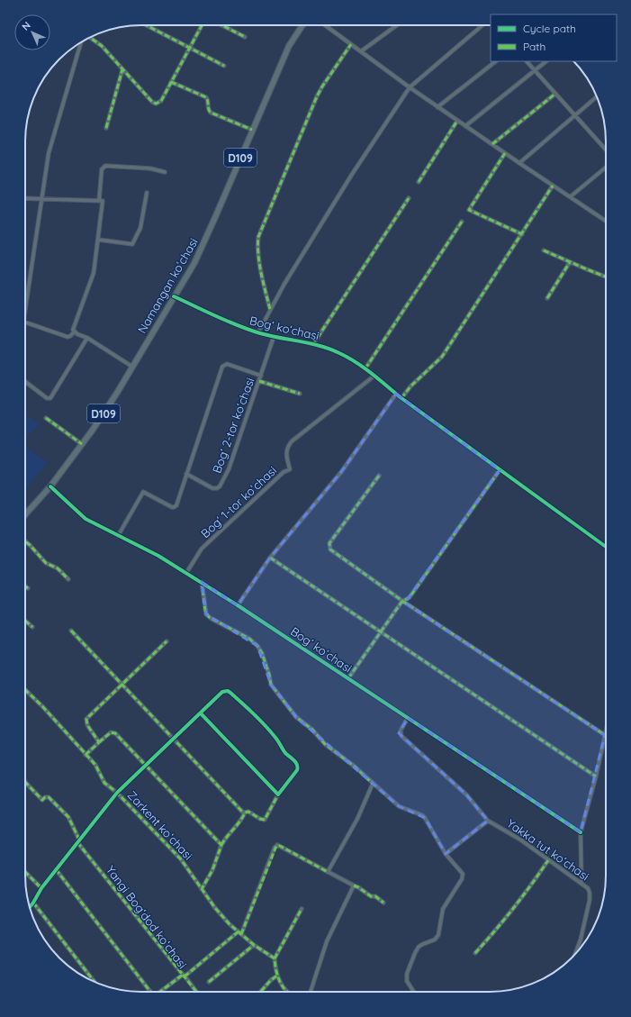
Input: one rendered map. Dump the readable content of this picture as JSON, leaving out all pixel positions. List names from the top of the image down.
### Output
{
  "streets": {
    "main road": ["D109", "Namangan koʻchasi"],
    "street": [
      "Bogʻ koʻchasi",
      "Bogʻ 2-tor koʻchasi",
      "Bogʻ 1-tor koʻchasi",
      "Zarkent koʻchasi",
      "Yakka tut koʻchasi",
      "Yangi Bogʻdod koʻchasi"
    ]
  },
  "crossings": [
    ["Namangan koʻchasi", "Bogʻ koʻchasi"],
    ["Bogʻ koʻchasi", "Bogʻ 2-tor koʻchasi"],
    ["Bogʻ koʻchasi", "Bogʻ 1-tor koʻchasi"],
    ["Bogʻ koʻchasi", "Yakka tut koʻchasi"]
  ],
  "legend": ["Cycle path", "Path"],
  "north": "top left"
}
